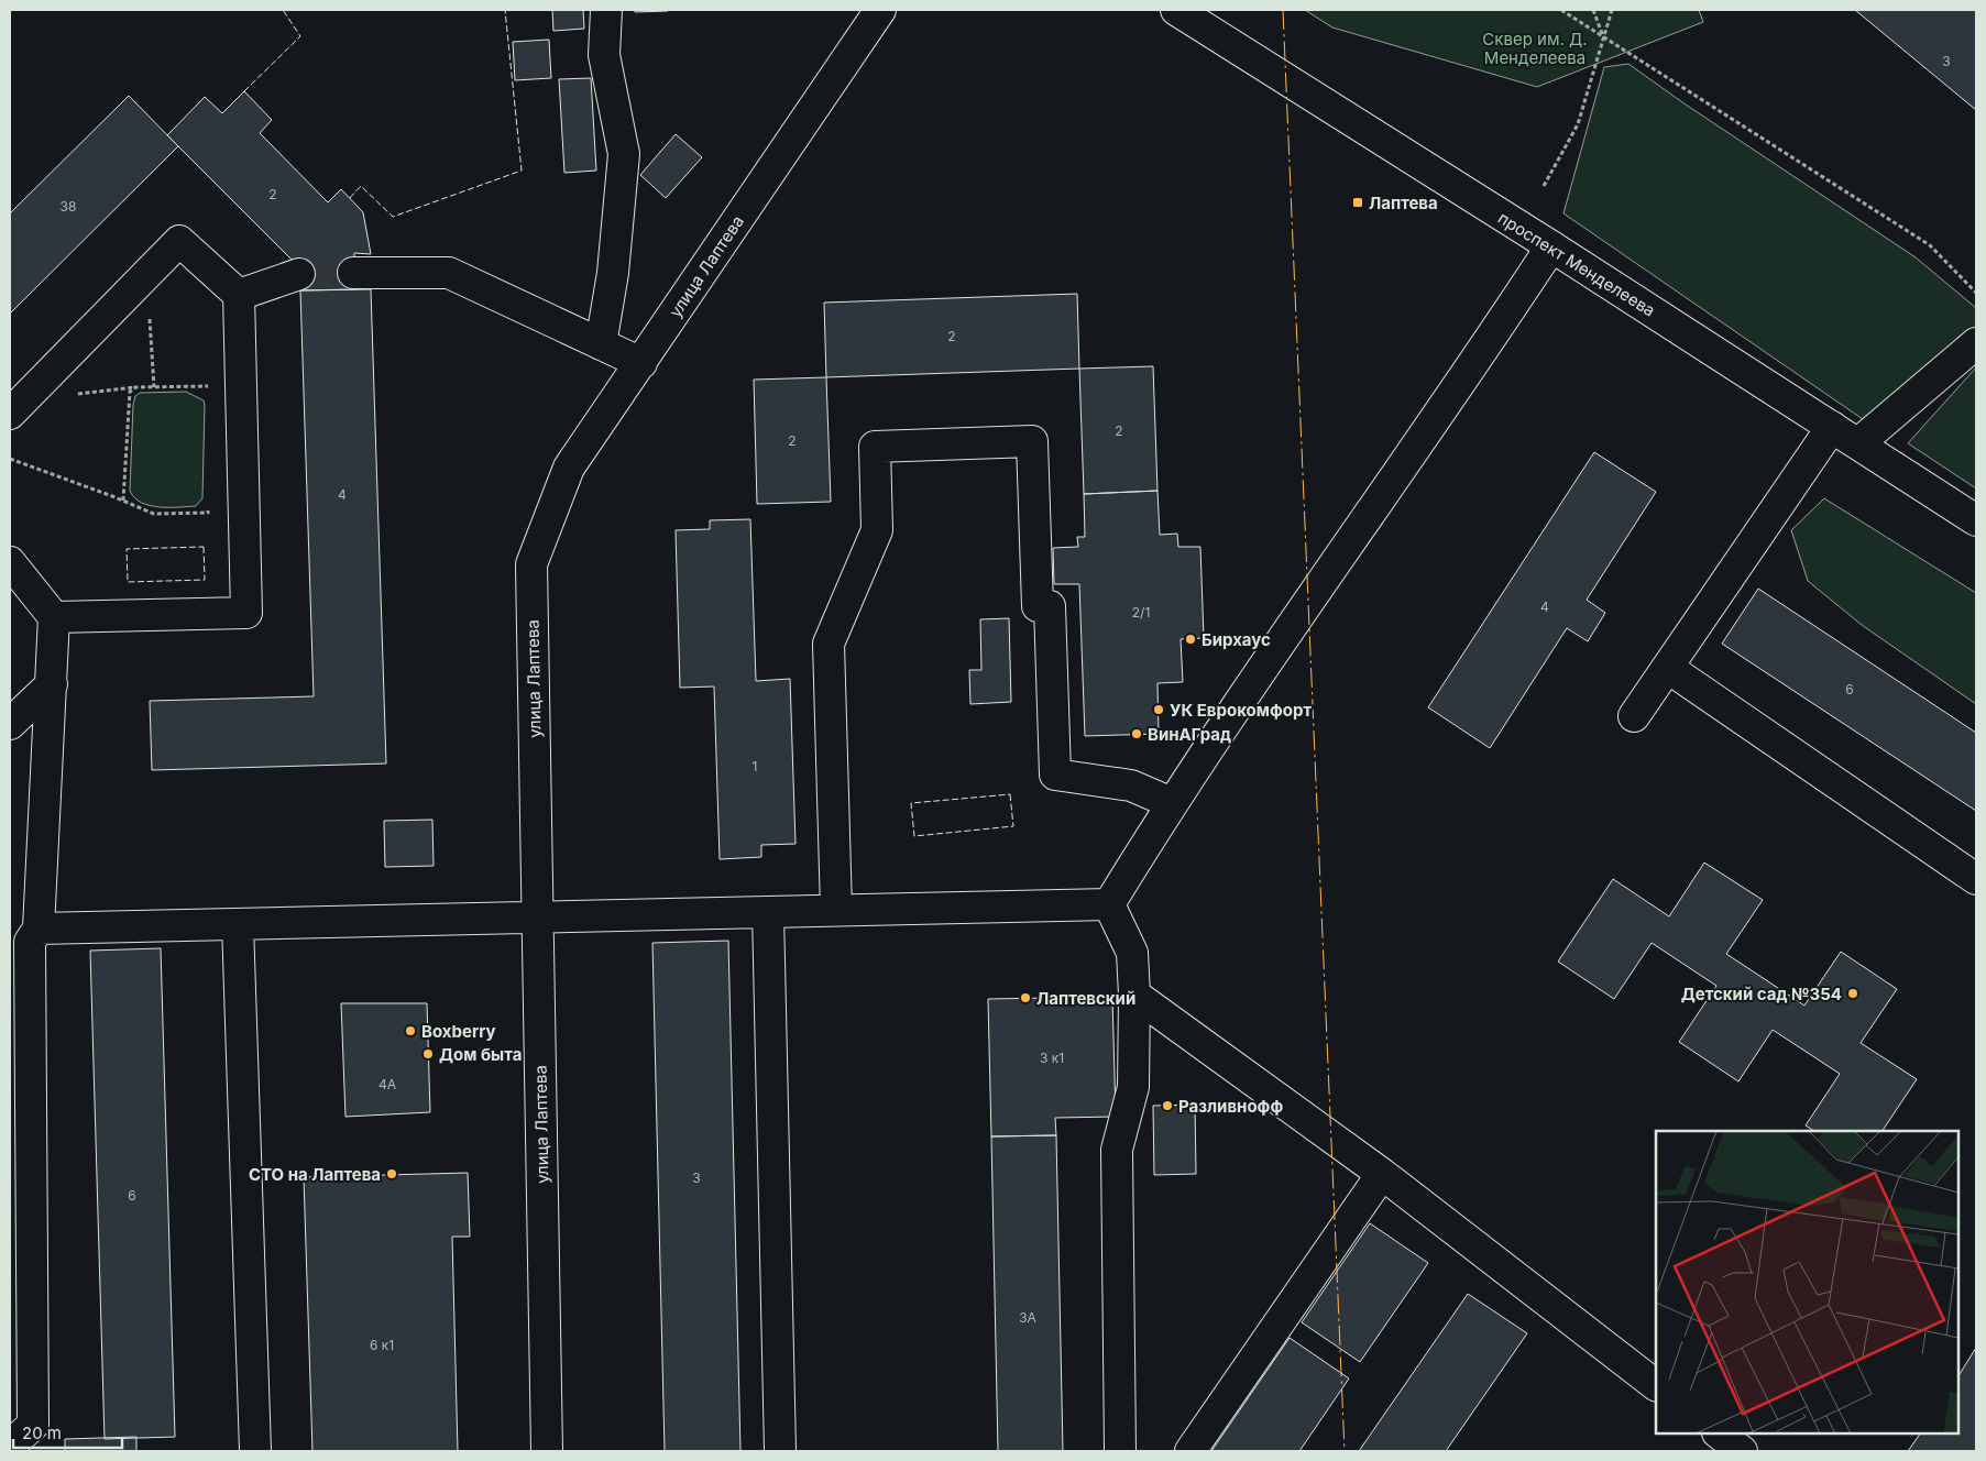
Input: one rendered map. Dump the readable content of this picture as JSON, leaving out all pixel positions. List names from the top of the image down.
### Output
{
  "streets": {
    "street": ["проспект Менделеева", "улица Лаптева"]
  },
  "parks": ["Сквер им. Д. Менделеева"],
  "places": {
    "transit": ["Лаптева"],
    "other": [
      "Бирхаус",
      "УК Еврокомфорт",
      "ВинАГрад",
      "Детский сад №354",
      "Лаптевский",
      "Boxberry",
      "Дом быта",
      "Разливнофф",
      "СТО на Лаптева"
    ]
  },
  "house_numbers": [
    "3",
    "2",
    "38",
    "2",
    "2",
    "2",
    "4",
    "4",
    "2/1",
    "6",
    "1",
    "3 к1",
    "4А",
    "3",
    "6",
    "3А",
    "6 к1"
  ],
  "scale_bar": "20 m"
}
